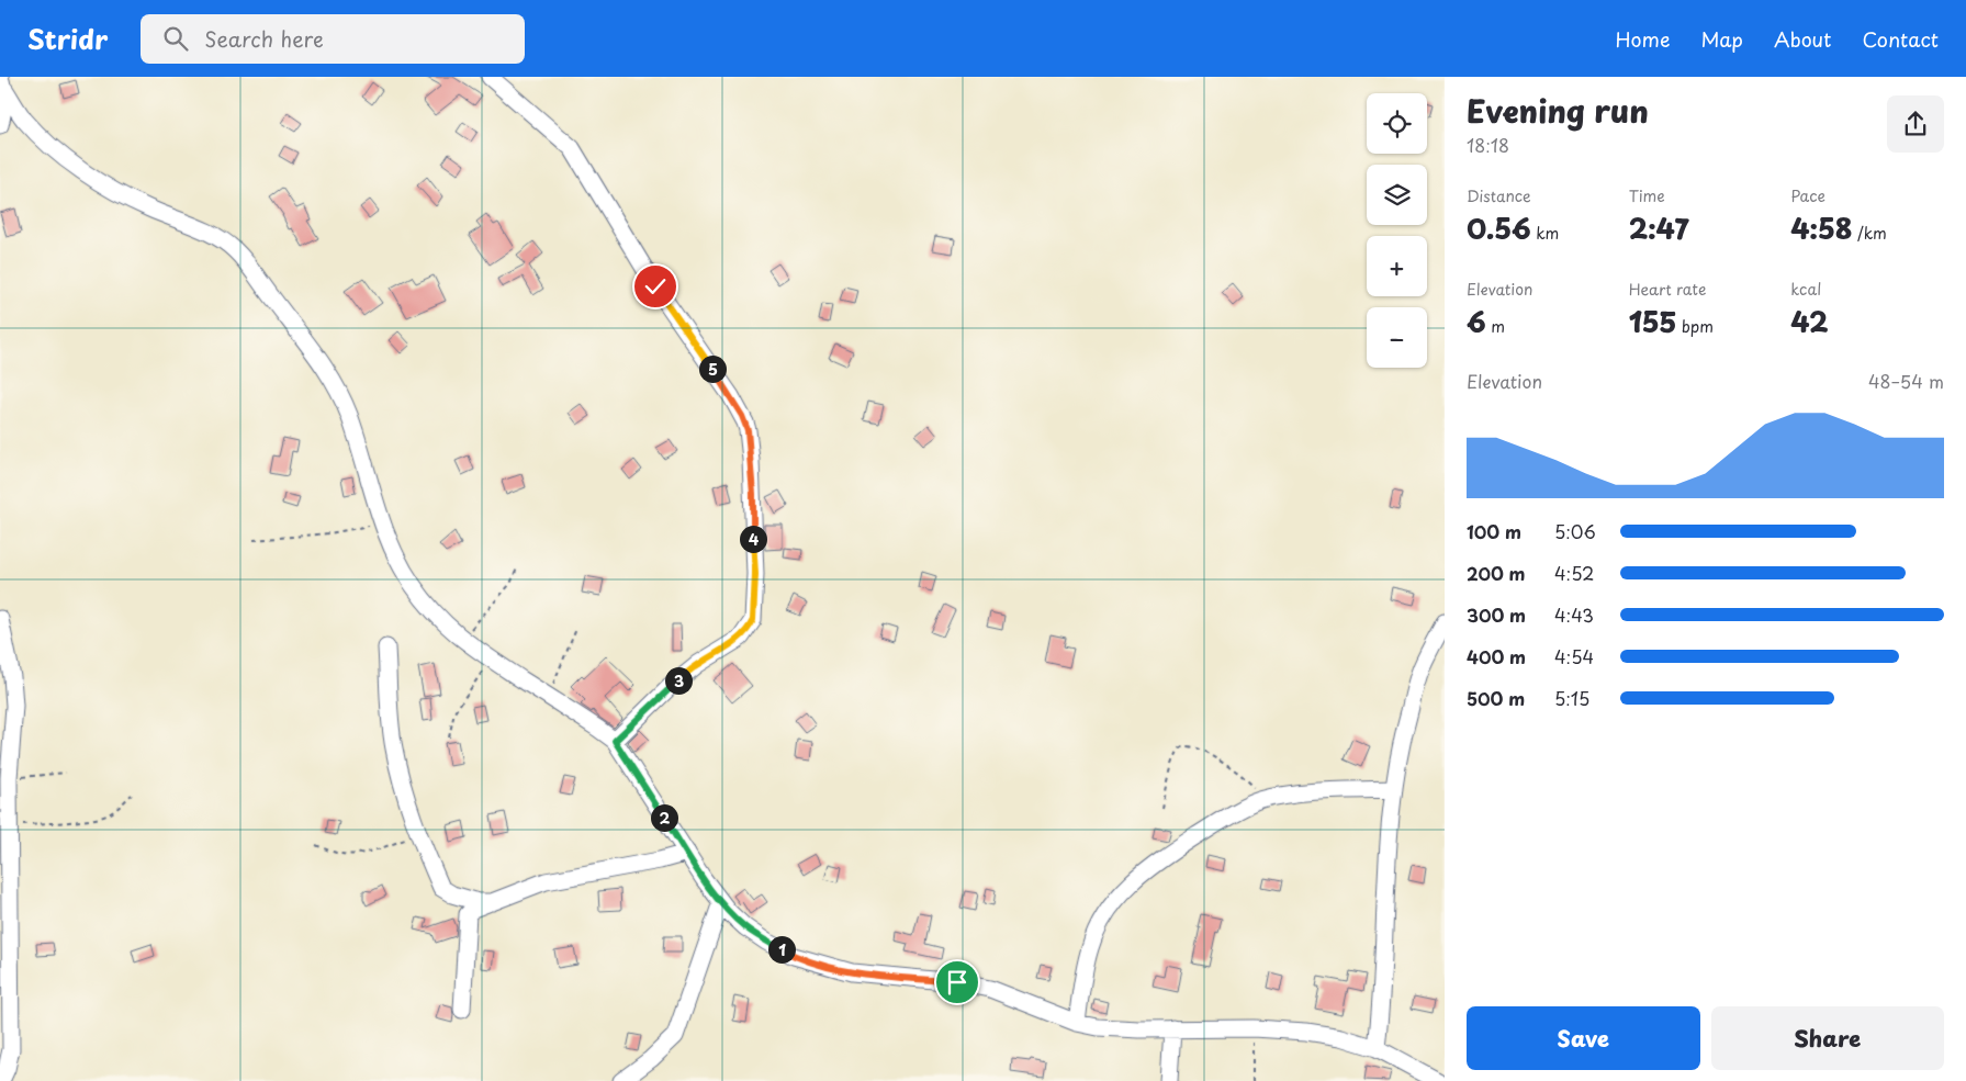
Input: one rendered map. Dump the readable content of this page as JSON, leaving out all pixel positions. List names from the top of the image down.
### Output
{
  "page": {
    "header": "Stridr",
    "search": "Search here",
    "nav": [
      "Home",
      "Map",
      "About",
      "Contact"
    ],
    "heading": ["Evening run", "18:18"],
    "map_buttons": ["+", "−"],
    "stats": [
      ["Distance", "0.56 km"],
      ["Time", "2:47"],
      ["Pace", "4:58 /km"],
      ["Elevation", "6 m"],
      ["Heart rate", "155 bpm"],
      ["kcal", "42"]
    ],
    "pins": [
      "5",
      "4",
      "3",
      "2",
      "1"
    ],
    "chart": ["Elevation", "48–54 m"],
    "list": [
      {
        "name": "100 m",
        "note": "5:06"
      },
      {
        "name": "200 m",
        "note": "4:52"
      },
      {
        "name": "300 m",
        "note": "4:43"
      },
      {
        "name": "400 m",
        "note": "4:54"
      },
      {
        "name": "500 m",
        "note": "5:15"
      }
    ],
    "buttons": ["Save", "Share"]
  }
}
